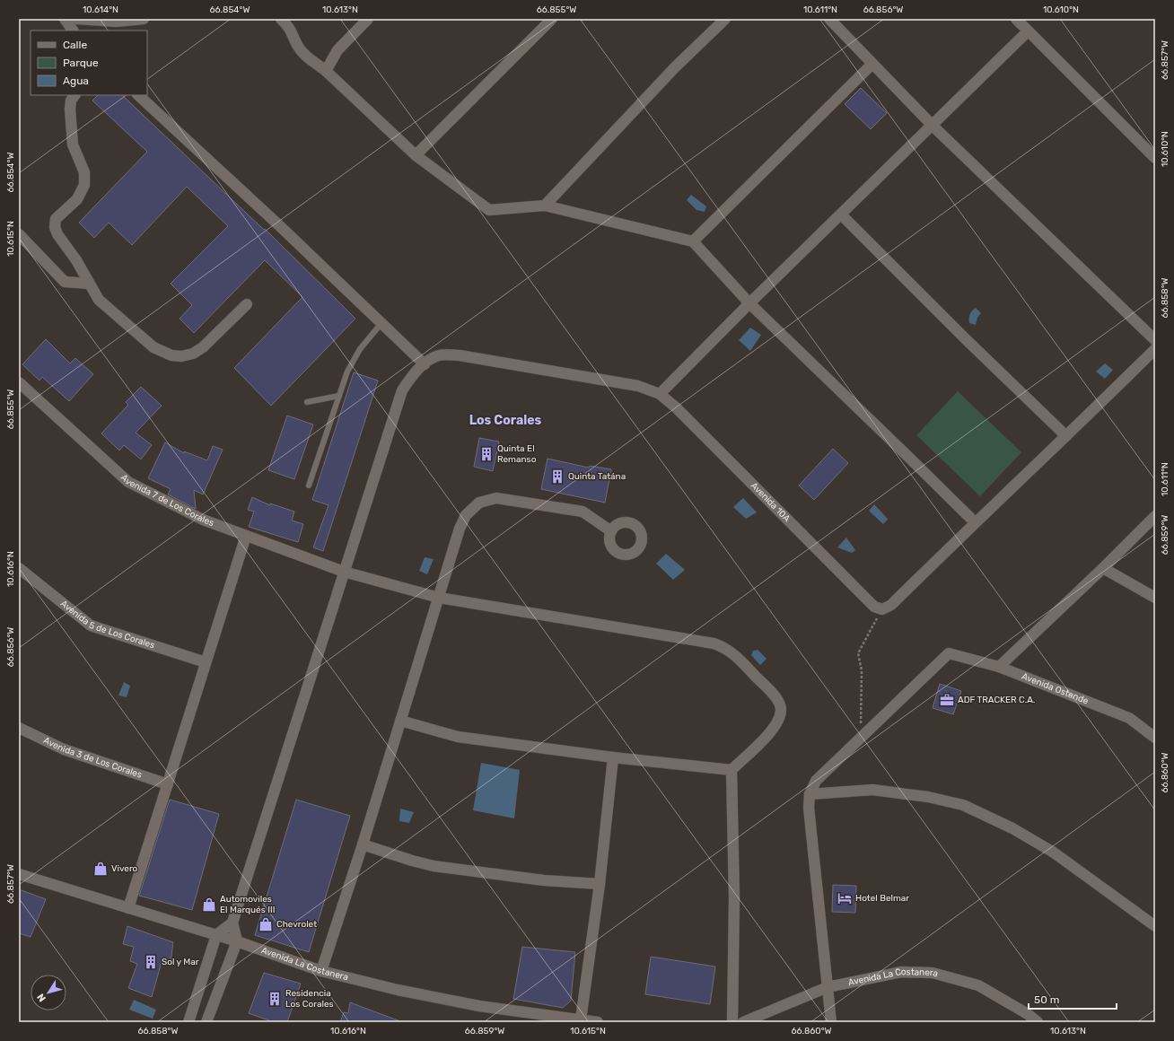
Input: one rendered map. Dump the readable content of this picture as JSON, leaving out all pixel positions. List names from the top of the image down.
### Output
{
  "streets": {
    "street": [
      "Avenida 7 de Los Corales",
      "Avenida 10A",
      "Avenida 5 de Los Corales",
      "Avenida Ostende",
      "Avenida 3 de Los Corales",
      "Avenida La Costanera"
    ]
  },
  "crossings": [
    ["Avenida 7 de Los Corales", "Avenida 10A"]
  ],
  "districts": ["Los Corales"],
  "places": {
    "building": [
      "Quinta El Remanso",
      "Quinta Tatána",
      "Sol y Mar",
      "Residencia Los Corales"
    ],
    "office": ["ADF TRACKER C.A."],
    "shop": ["Vivero", "Automoviles El Marqués III", "Chevrolet"],
    "hotel": ["Hotel Belmar"]
  },
  "legend": ["Calle", "Parque", "Agua"],
  "scale_bar": "50 m",
  "north": "bottom left",
  "coordinates": [
    "10.614°N",
    "66.854°W",
    "10.613°N",
    "66.855°W",
    "10.611°N",
    "66.856°W",
    "10.610°N",
    "66.857°W",
    "10.615°N",
    "66.858°W",
    "66.859°W",
    "10.616°N",
    "66.860°W"
  ]
}
